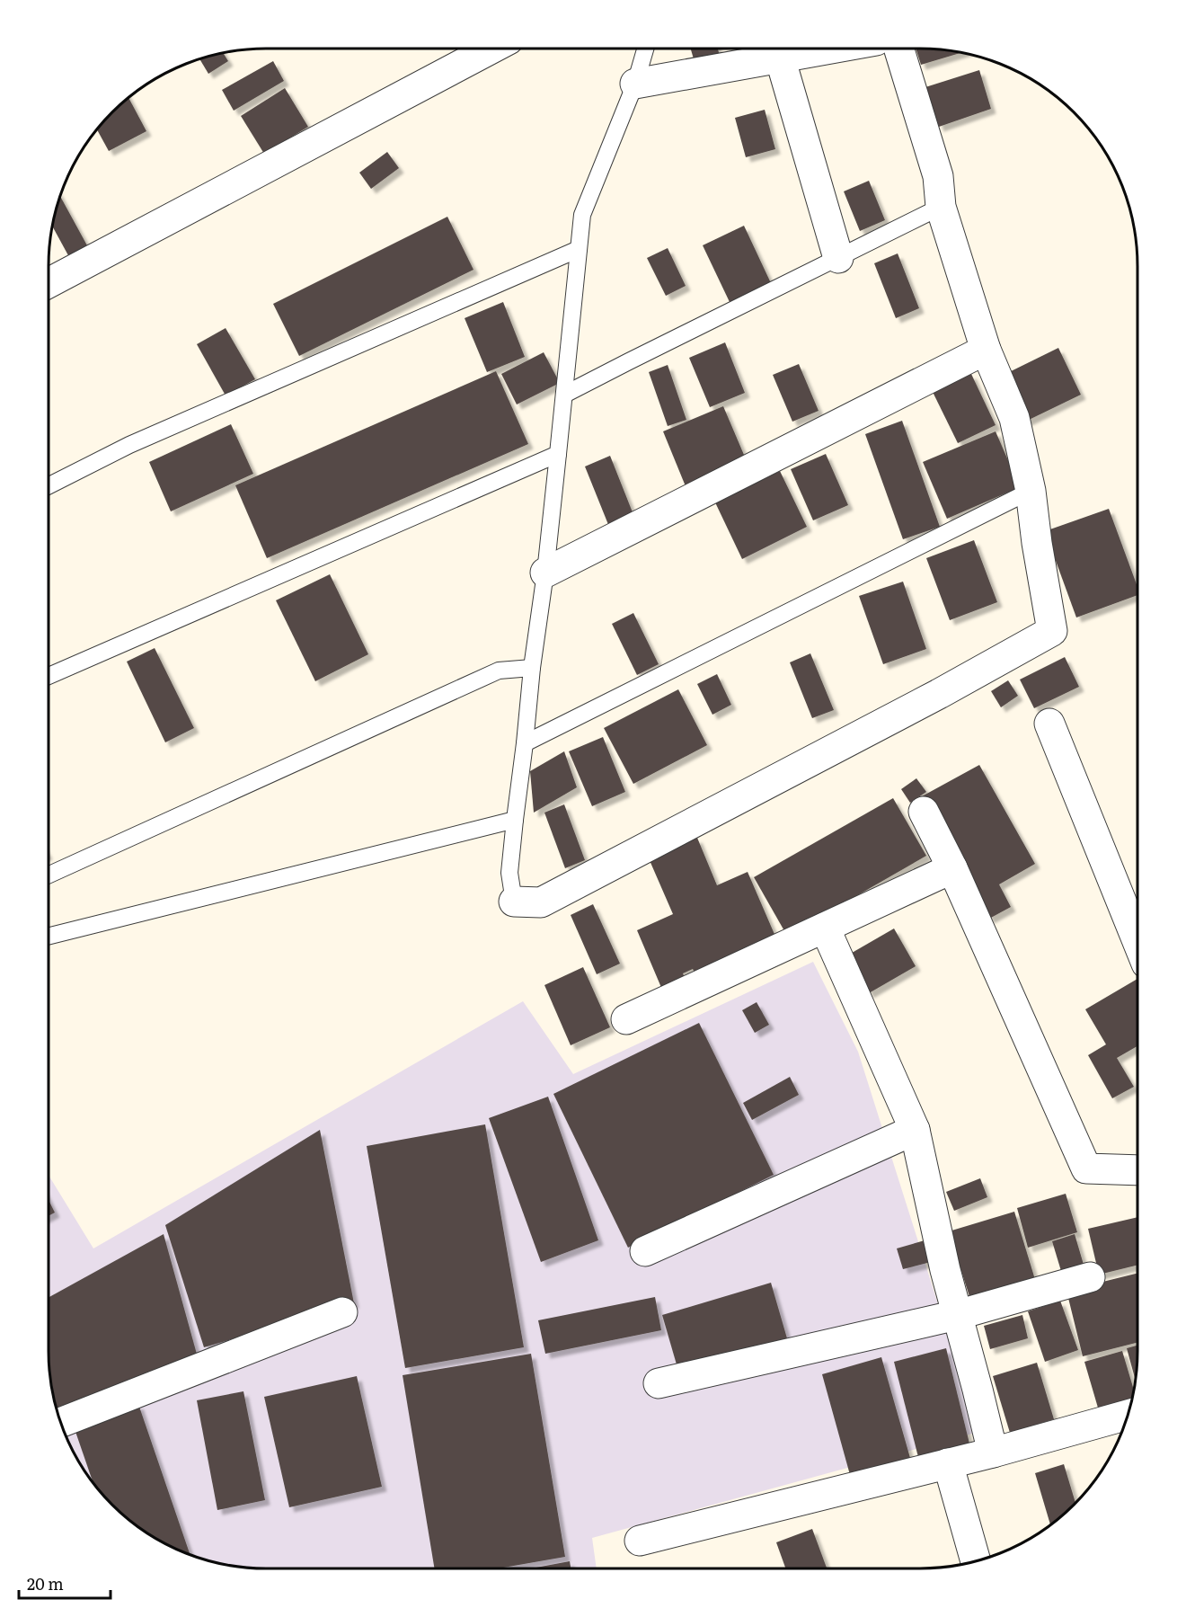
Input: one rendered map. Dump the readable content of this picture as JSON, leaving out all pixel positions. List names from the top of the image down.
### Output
{
  "scale_bar": "20 m"
}
